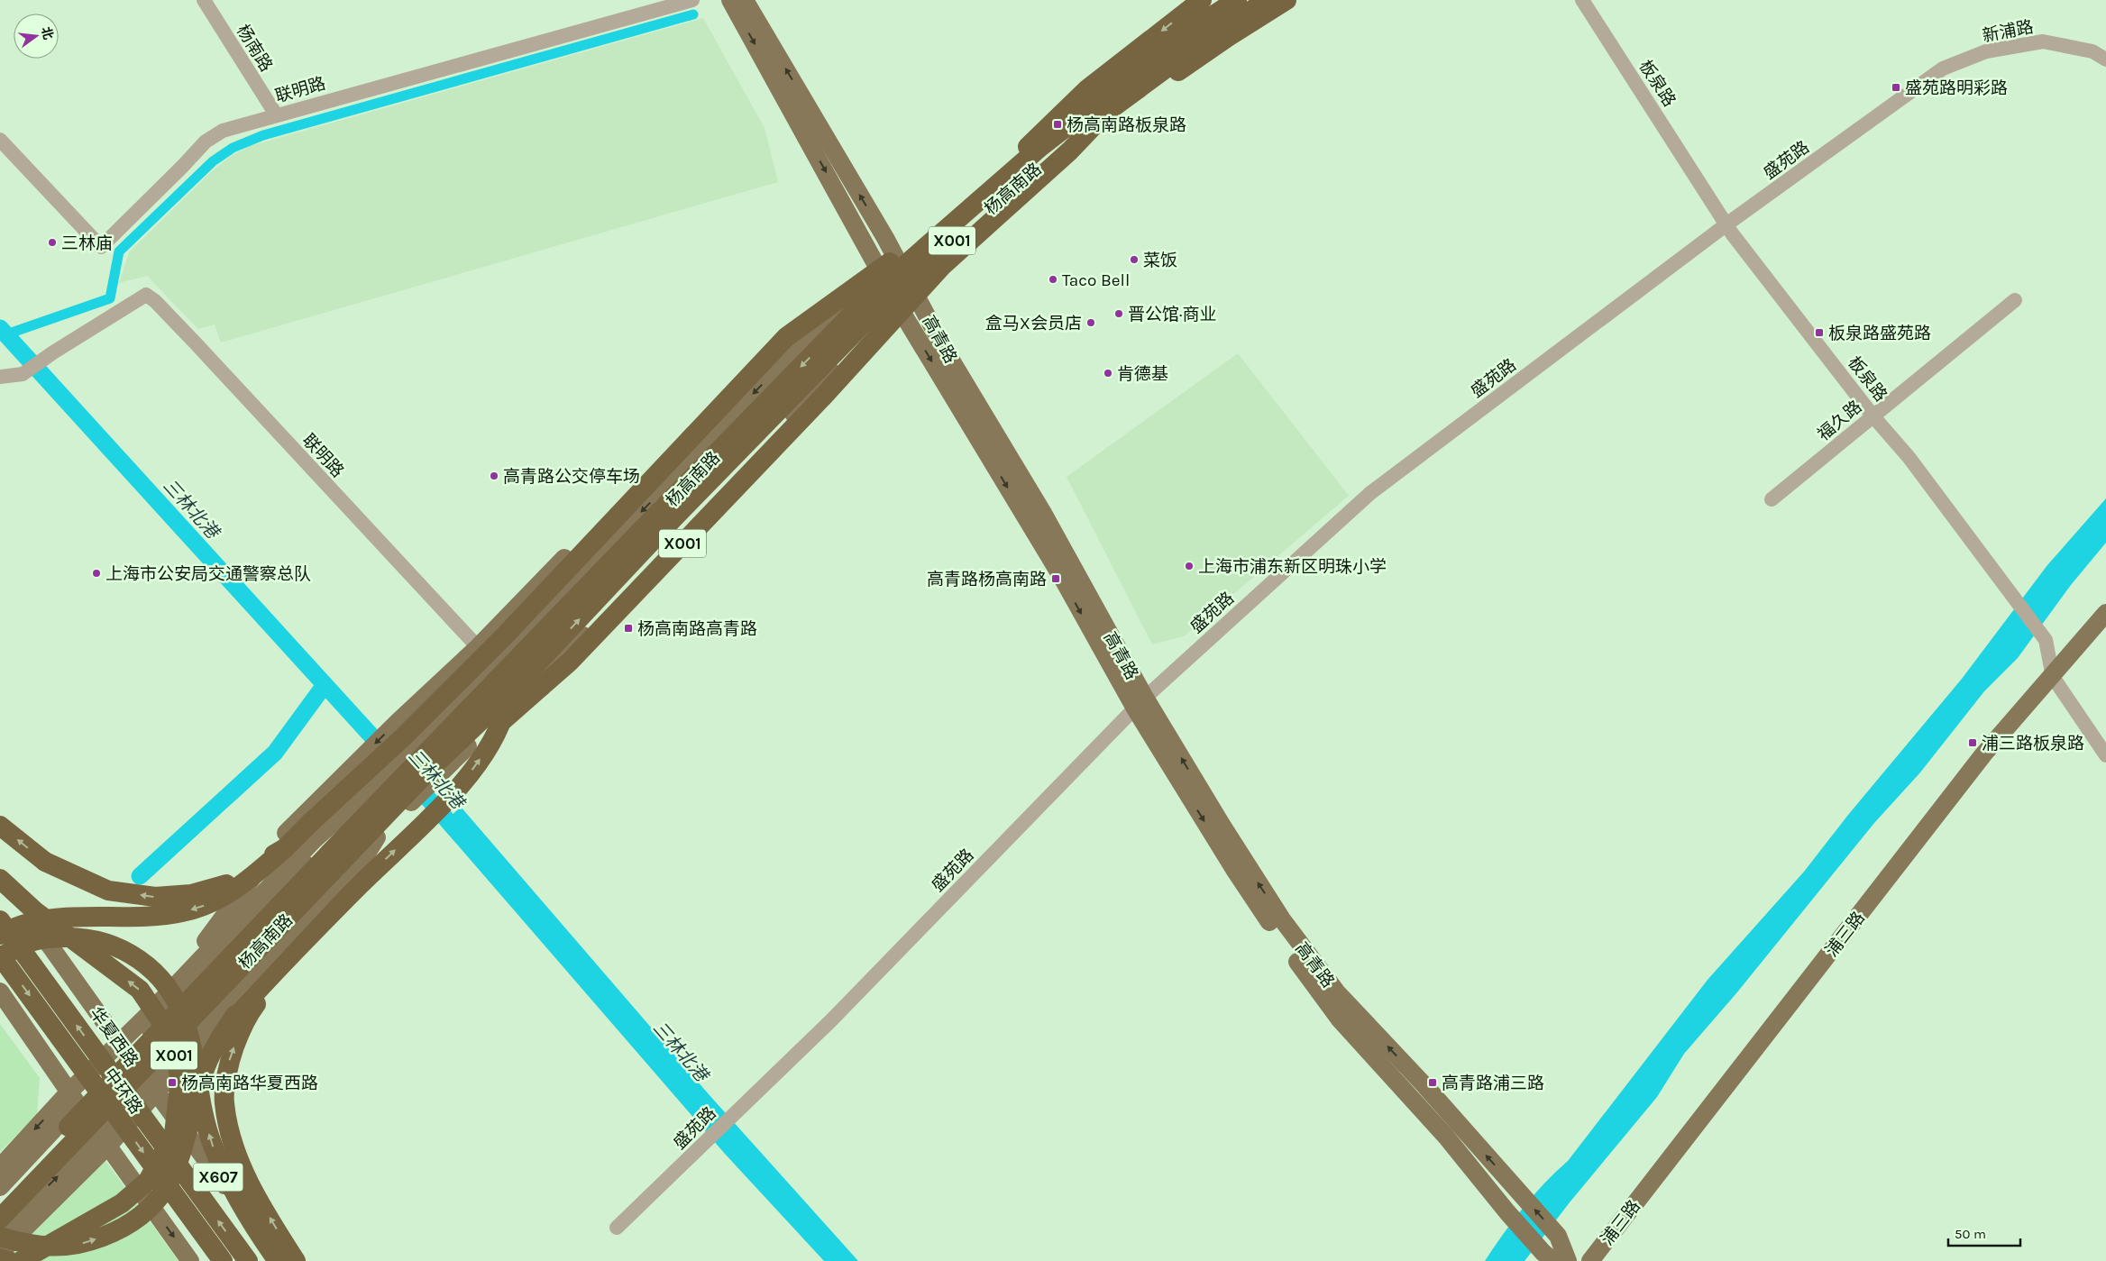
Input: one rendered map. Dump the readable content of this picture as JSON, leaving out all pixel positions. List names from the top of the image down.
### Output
{
  "streets": {
    "highway": ["杨高南路", "X001", "中环路"],
    "main road": [
      "高青路",
      "浦三路",
      "华夏西路",
      "X607"
    ],
    "street": [
      "新浦路",
      "杨南路",
      "板泉路",
      "联明路",
      "盛苑路",
      "福久路"
    ]
  },
  "crossings": [
    ["新浦路", "盛苑路"],
    ["杨南路", "联明路"],
    ["板泉路", "盛苑路"],
    ["板泉路", "福久路"],
    ["板泉路", "浦三路"],
    ["联明路", "X001"],
    ["盛苑路", "高青路"],
    ["杨高南路", "X001"],
    ["杨高南路", "高青路"],
    ["杨高南路", "华夏西路"],
    ["X001", "高青路"]
  ],
  "water": ["三林北港"],
  "places": {
    "transit": [
      "盛苑路明彩路",
      "杨高南路板泉路",
      "板泉路盛苑路",
      "高青路杨高南路",
      "杨高南路高青路",
      "浦三路板泉路",
      "杨高南路华夏西路",
      "高青路浦三路"
    ],
    "other": [
      "三林庙",
      "菜饭",
      "Taco Bell",
      "晋公馆·商业",
      "盒马X会员店",
      "肯德基",
      "高青路公交停车场",
      "上海市浦东新区明珠小学",
      "上海市公安局交通警察总队"
    ]
  },
  "scale_bar": "50 m",
  "north": "right"
}
